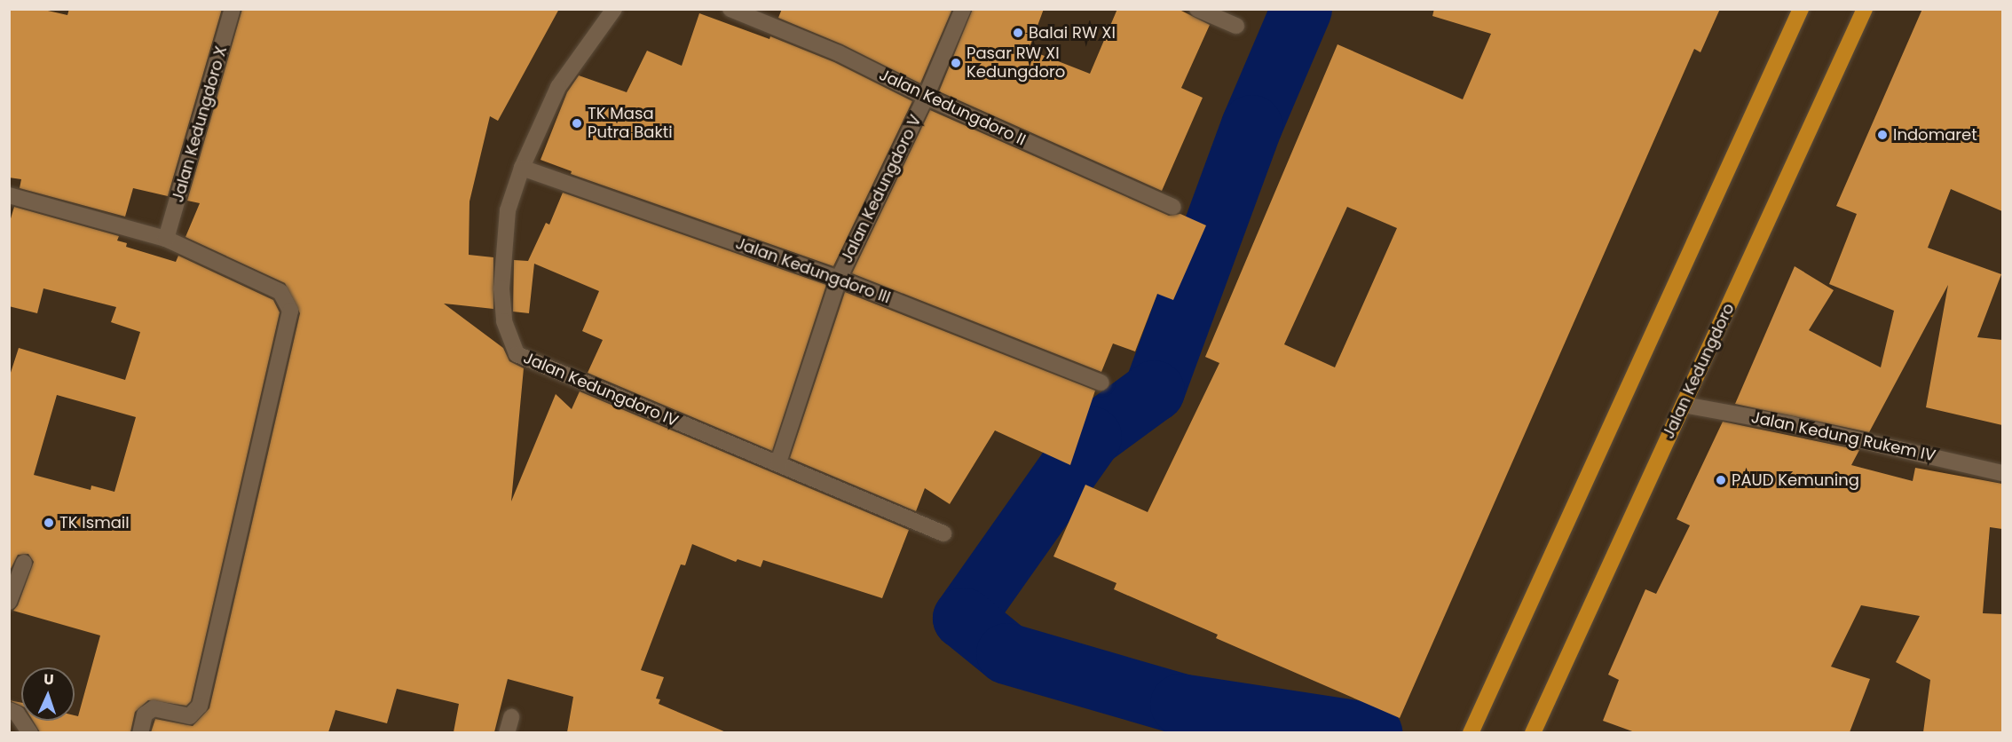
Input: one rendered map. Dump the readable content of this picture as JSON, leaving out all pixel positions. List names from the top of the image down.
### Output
{
  "streets": {
    "main road": ["Jalan Kedungdoro"],
    "street": [
      "Jalan Kedungdoro II",
      "Jalan Kedungdoro X",
      "Jalan Kedungdoro V",
      "Jalan Kedungdoro III",
      "Jalan Kedungdoro IV",
      "Jalan Kedung Rukem IV"
    ]
  },
  "crossings": [
    ["Jalan Kedungdoro II", "Jalan Kedungdoro V"],
    ["Jalan Kedungdoro V", "Jalan Kedungdoro III"],
    ["Jalan Kedungdoro V", "Jalan Kedungdoro IV"],
    ["Jalan Kedungdoro III", "Jalan Kedungdoro IV"],
    ["Jalan Kedungdoro", "Jalan Kedung Rukem IV"]
  ],
  "places": [
    "Balai RW XI",
    "Pasar RW XI Kedungdoro",
    "TK Masa Putra Bakti",
    "Indomaret",
    "PAUD Kemuning",
    "TK Ismail"
  ],
  "north": "top"
}
